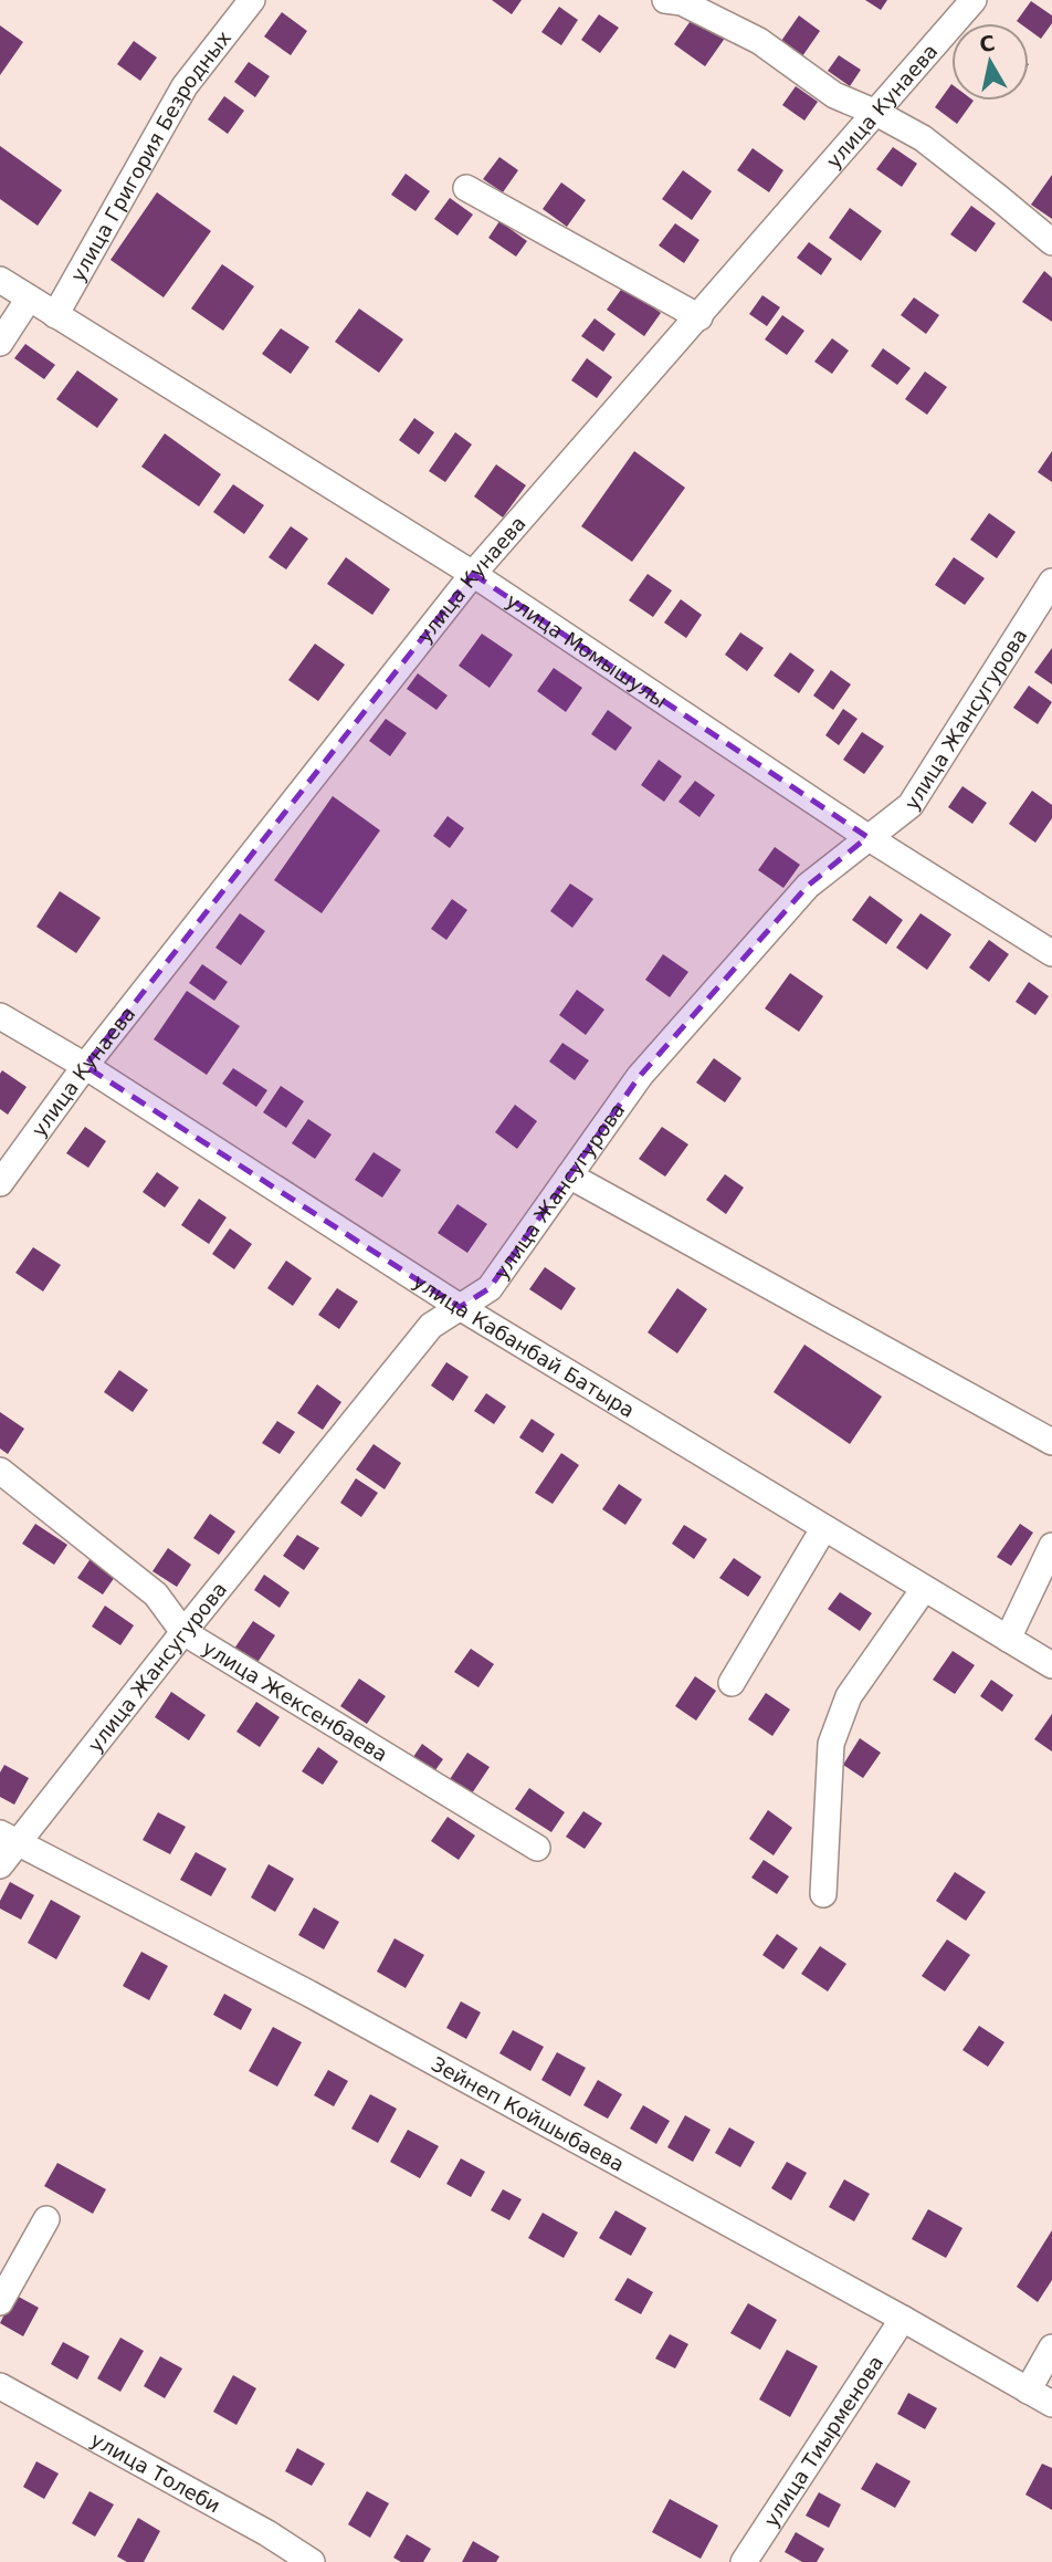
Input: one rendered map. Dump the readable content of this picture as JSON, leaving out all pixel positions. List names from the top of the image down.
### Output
{
  "streets": {
    "street": [
      "улица Кунаева",
      "улица Григория Безродных",
      "улица Момышулы",
      "улица Жансугурова",
      "улица Кабанбай Батыра",
      "улица Жексенбаева",
      "Зейнеп Койшыбаева",
      "улица Тиырменова",
      "улица Толеби"
    ]
  },
  "crossings": [
    ["улица Кунаева", "улица Момышулы"],
    ["улица Кунаева", "улица Кабанбай Батыра"],
    ["улица Григория Безродных", "улица Момышулы"],
    ["улица Момышулы", "улица Жансугурова"],
    ["улица Жансугурова", "улица Кабанбай Батыра"],
    ["улица Жансугурова", "улица Жексенбаева"],
    ["улица Жансугурова", "Зейнеп Койшыбаева"],
    ["Зейнеп Койшыбаева", "улица Тиырменова"]
  ],
  "north": "top"
}
